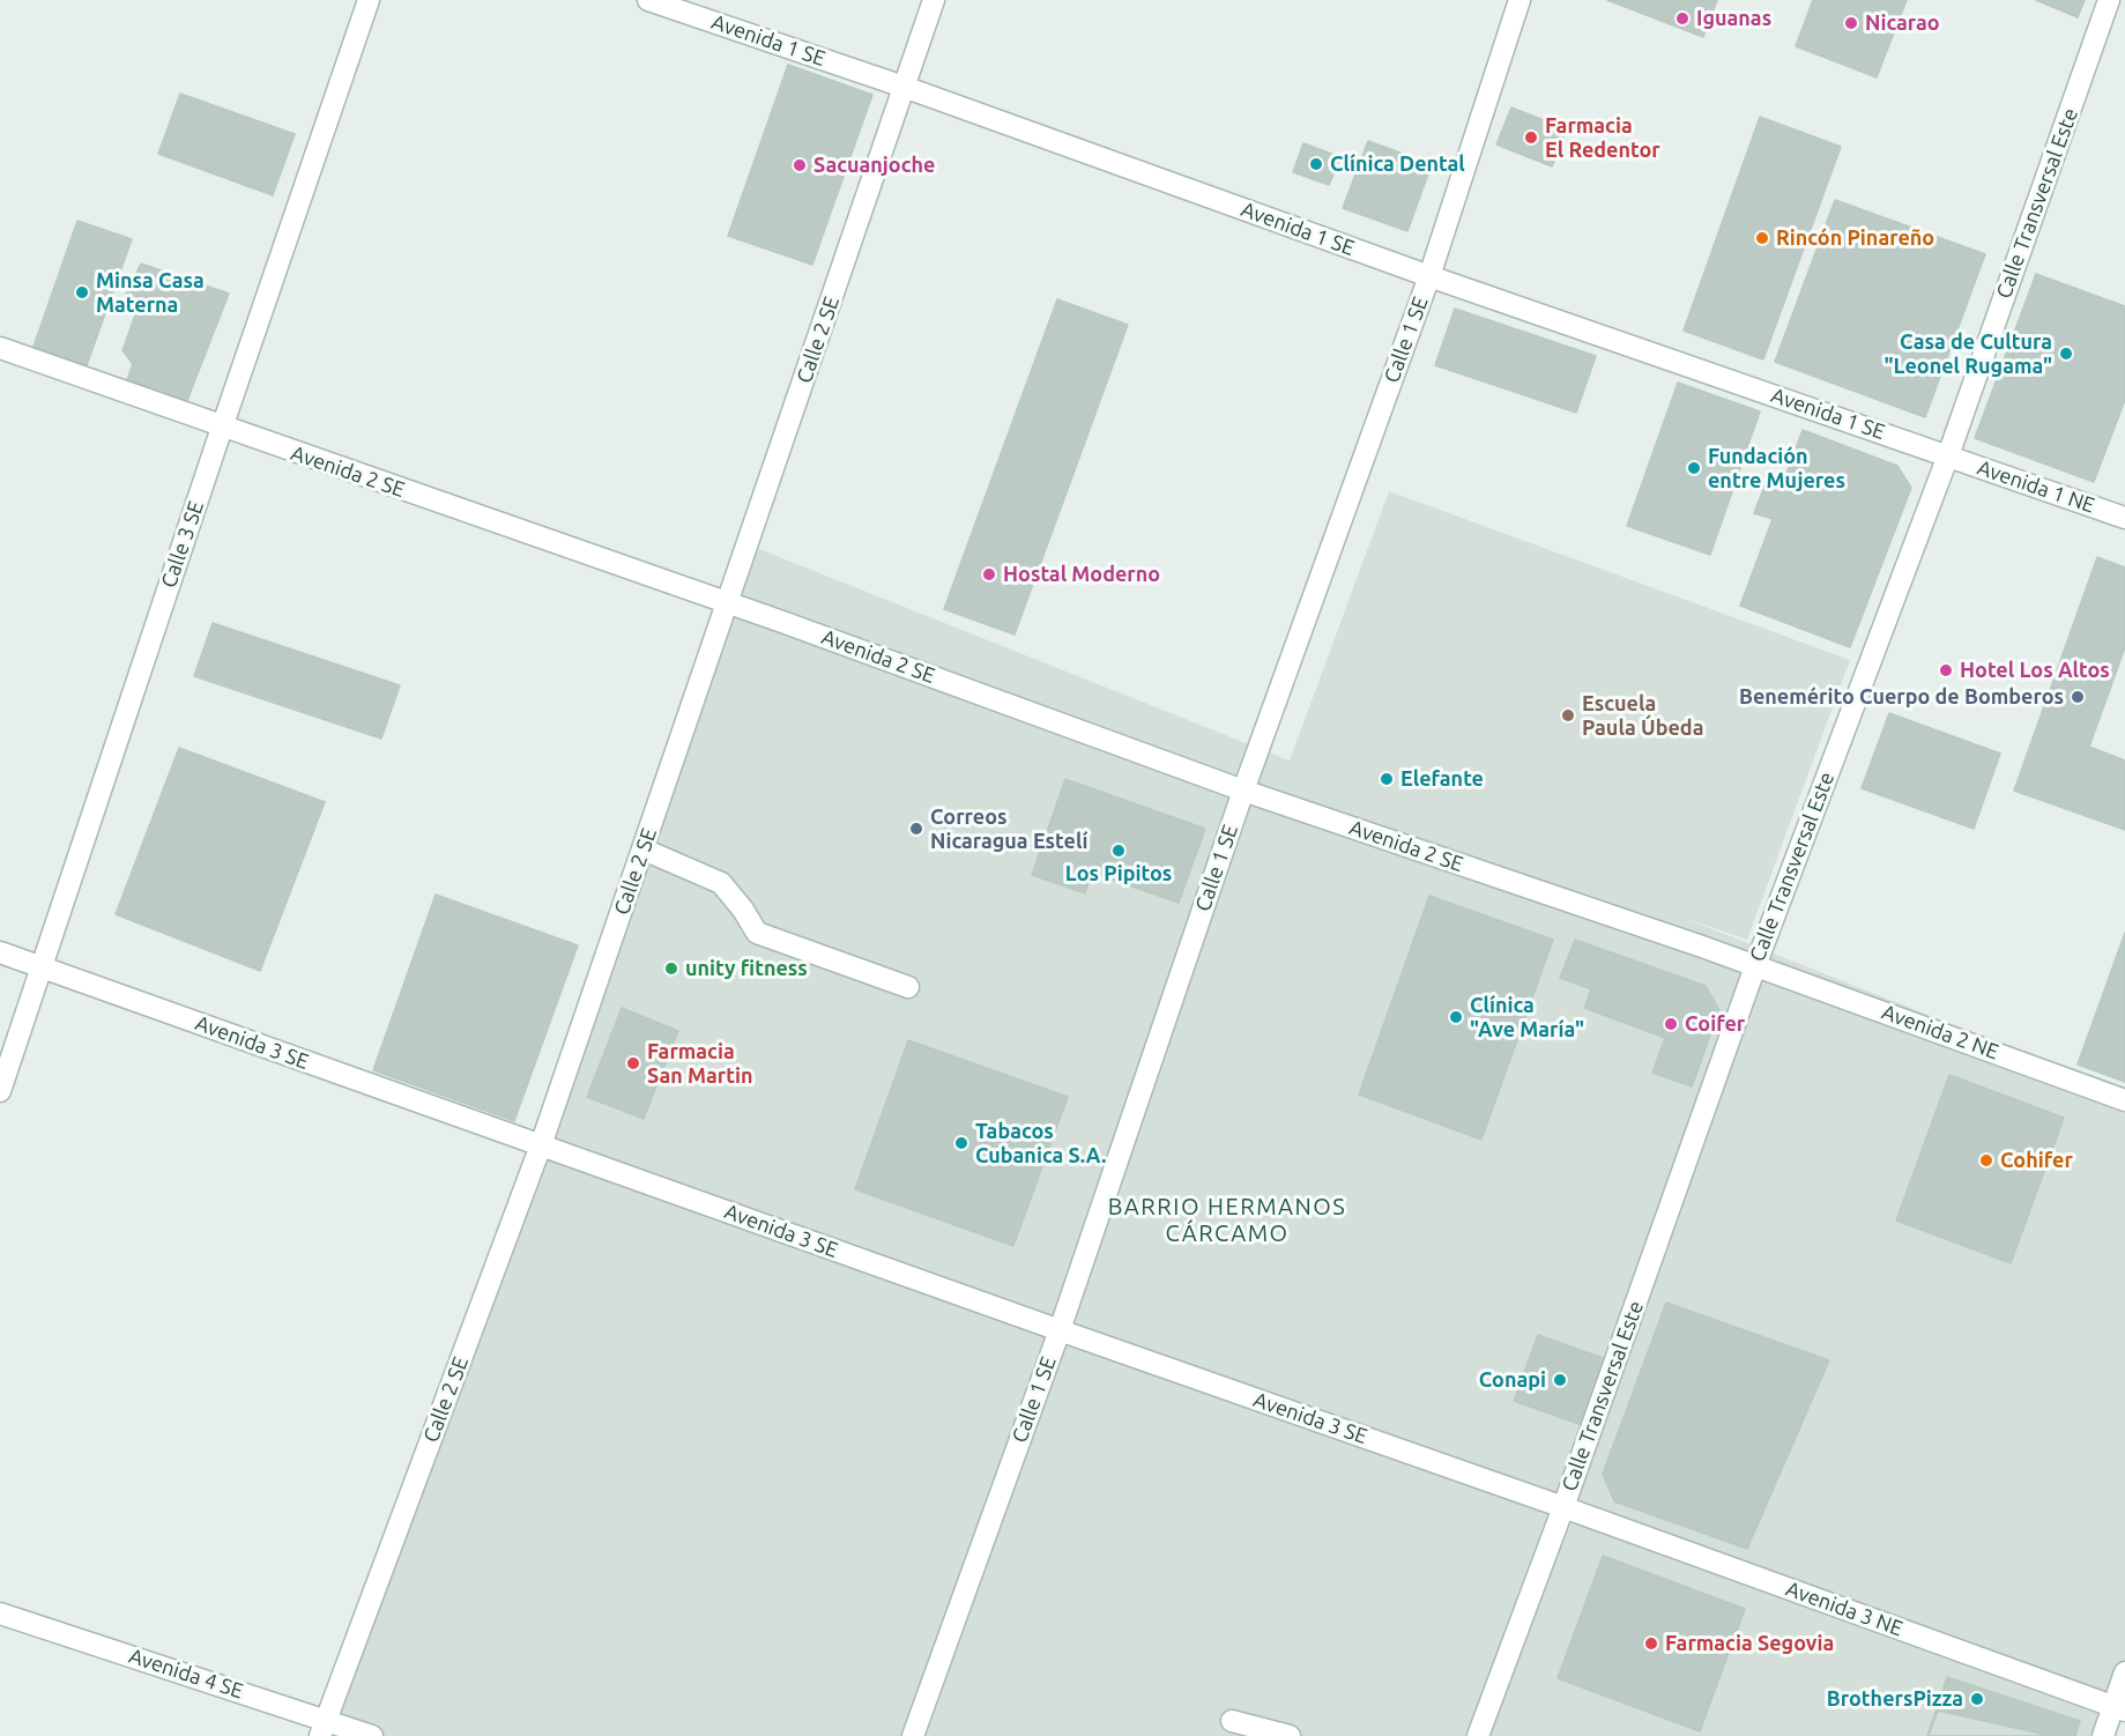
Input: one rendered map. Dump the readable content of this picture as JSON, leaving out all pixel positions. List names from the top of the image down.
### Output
{
  "streets": {
    "street": [
      "Avenida 1 SE",
      "Calle Transversal Este",
      "Calle 2 SE",
      "Calle 1 SE",
      "Avenida 2 SE",
      "Avenida 1 NE",
      "Calle 3 SE",
      "Avenida 2 NE",
      "Avenida 3 SE",
      "Avenida 3 NE",
      "Avenida 4 SE"
    ]
  },
  "crossings": [
    ["Avenida 1 SE", "Calle Transversal Este"],
    ["Avenida 1 SE", "Calle 2 SE"],
    ["Avenida 1 SE", "Calle 1 SE"],
    ["Avenida 1 SE", "Avenida 1 NE"],
    ["Calle Transversal Este", "Avenida 2 SE"],
    ["Calle Transversal Este", "Avenida 1 NE"],
    ["Calle Transversal Este", "Avenida 2 NE"],
    ["Calle Transversal Este", "Avenida 3 SE"],
    ["Calle Transversal Este", "Avenida 3 NE"],
    ["Calle 2 SE", "Avenida 2 SE"],
    ["Calle 2 SE", "Avenida 3 SE"],
    ["Calle 2 SE", "Avenida 4 SE"],
    ["Calle 1 SE", "Avenida 2 SE"],
    ["Calle 1 SE", "Avenida 3 SE"],
    ["Avenida 2 SE", "Calle 3 SE"],
    ["Avenida 2 SE", "Avenida 2 NE"],
    ["Calle 3 SE", "Avenida 3 SE"],
    ["Avenida 3 SE", "Avenida 3 NE"]
  ],
  "districts": ["BARRIO HERMANOS CÁRCAMO"],
  "places": [
    "Iguanas",
    "Nicarao",
    "Farmacia El Redentor",
    "Clínica Dental",
    "Sacuanjoche",
    "Rincón Pinareño",
    "Minsa Casa Materna",
    "Casa de Cultura \"Leonel Rugama\"",
    "Fundación entre Mujeres",
    "Hostal Moderno",
    "Hotel Los Altos",
    "Benemérito Cuerpo de Bomberos",
    "Escuela Paula Úbeda",
    "Elefante",
    "Correos Nicaragua Estelí",
    "Los Pipitos",
    "unity fitness",
    "Clínica \"Ave María\"",
    "Coifer",
    "Farmacia San Martin",
    "Tabacos Cubanica S.A.",
    "Cohifer",
    "Conapi",
    "Farmacia Segovia",
    "BrothersPizza"
  ]
}
